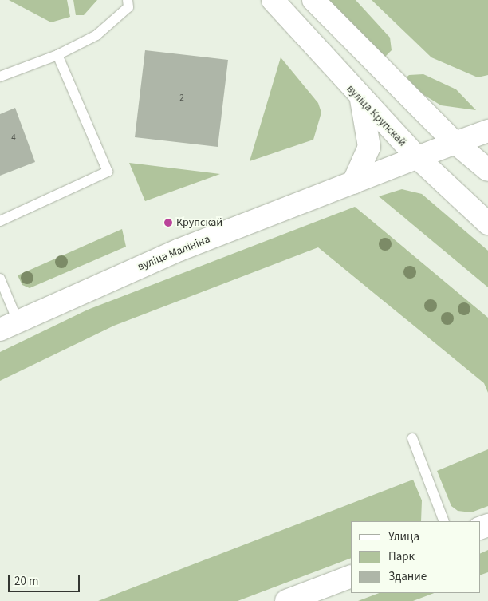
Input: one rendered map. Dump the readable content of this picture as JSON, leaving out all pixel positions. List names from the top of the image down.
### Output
{
  "streets": {
    "main road": ["вуліца Крупскай", "вуліца Малініна"]
  },
  "crossings": [
    ["вуліца Крупскай", "вуліца Малініна"]
  ],
  "places": ["Крупскай"],
  "house_numbers": ["2", "4"],
  "legend": ["Улица", "Парк", "Здание"],
  "scale_bar": "20 m"
}
